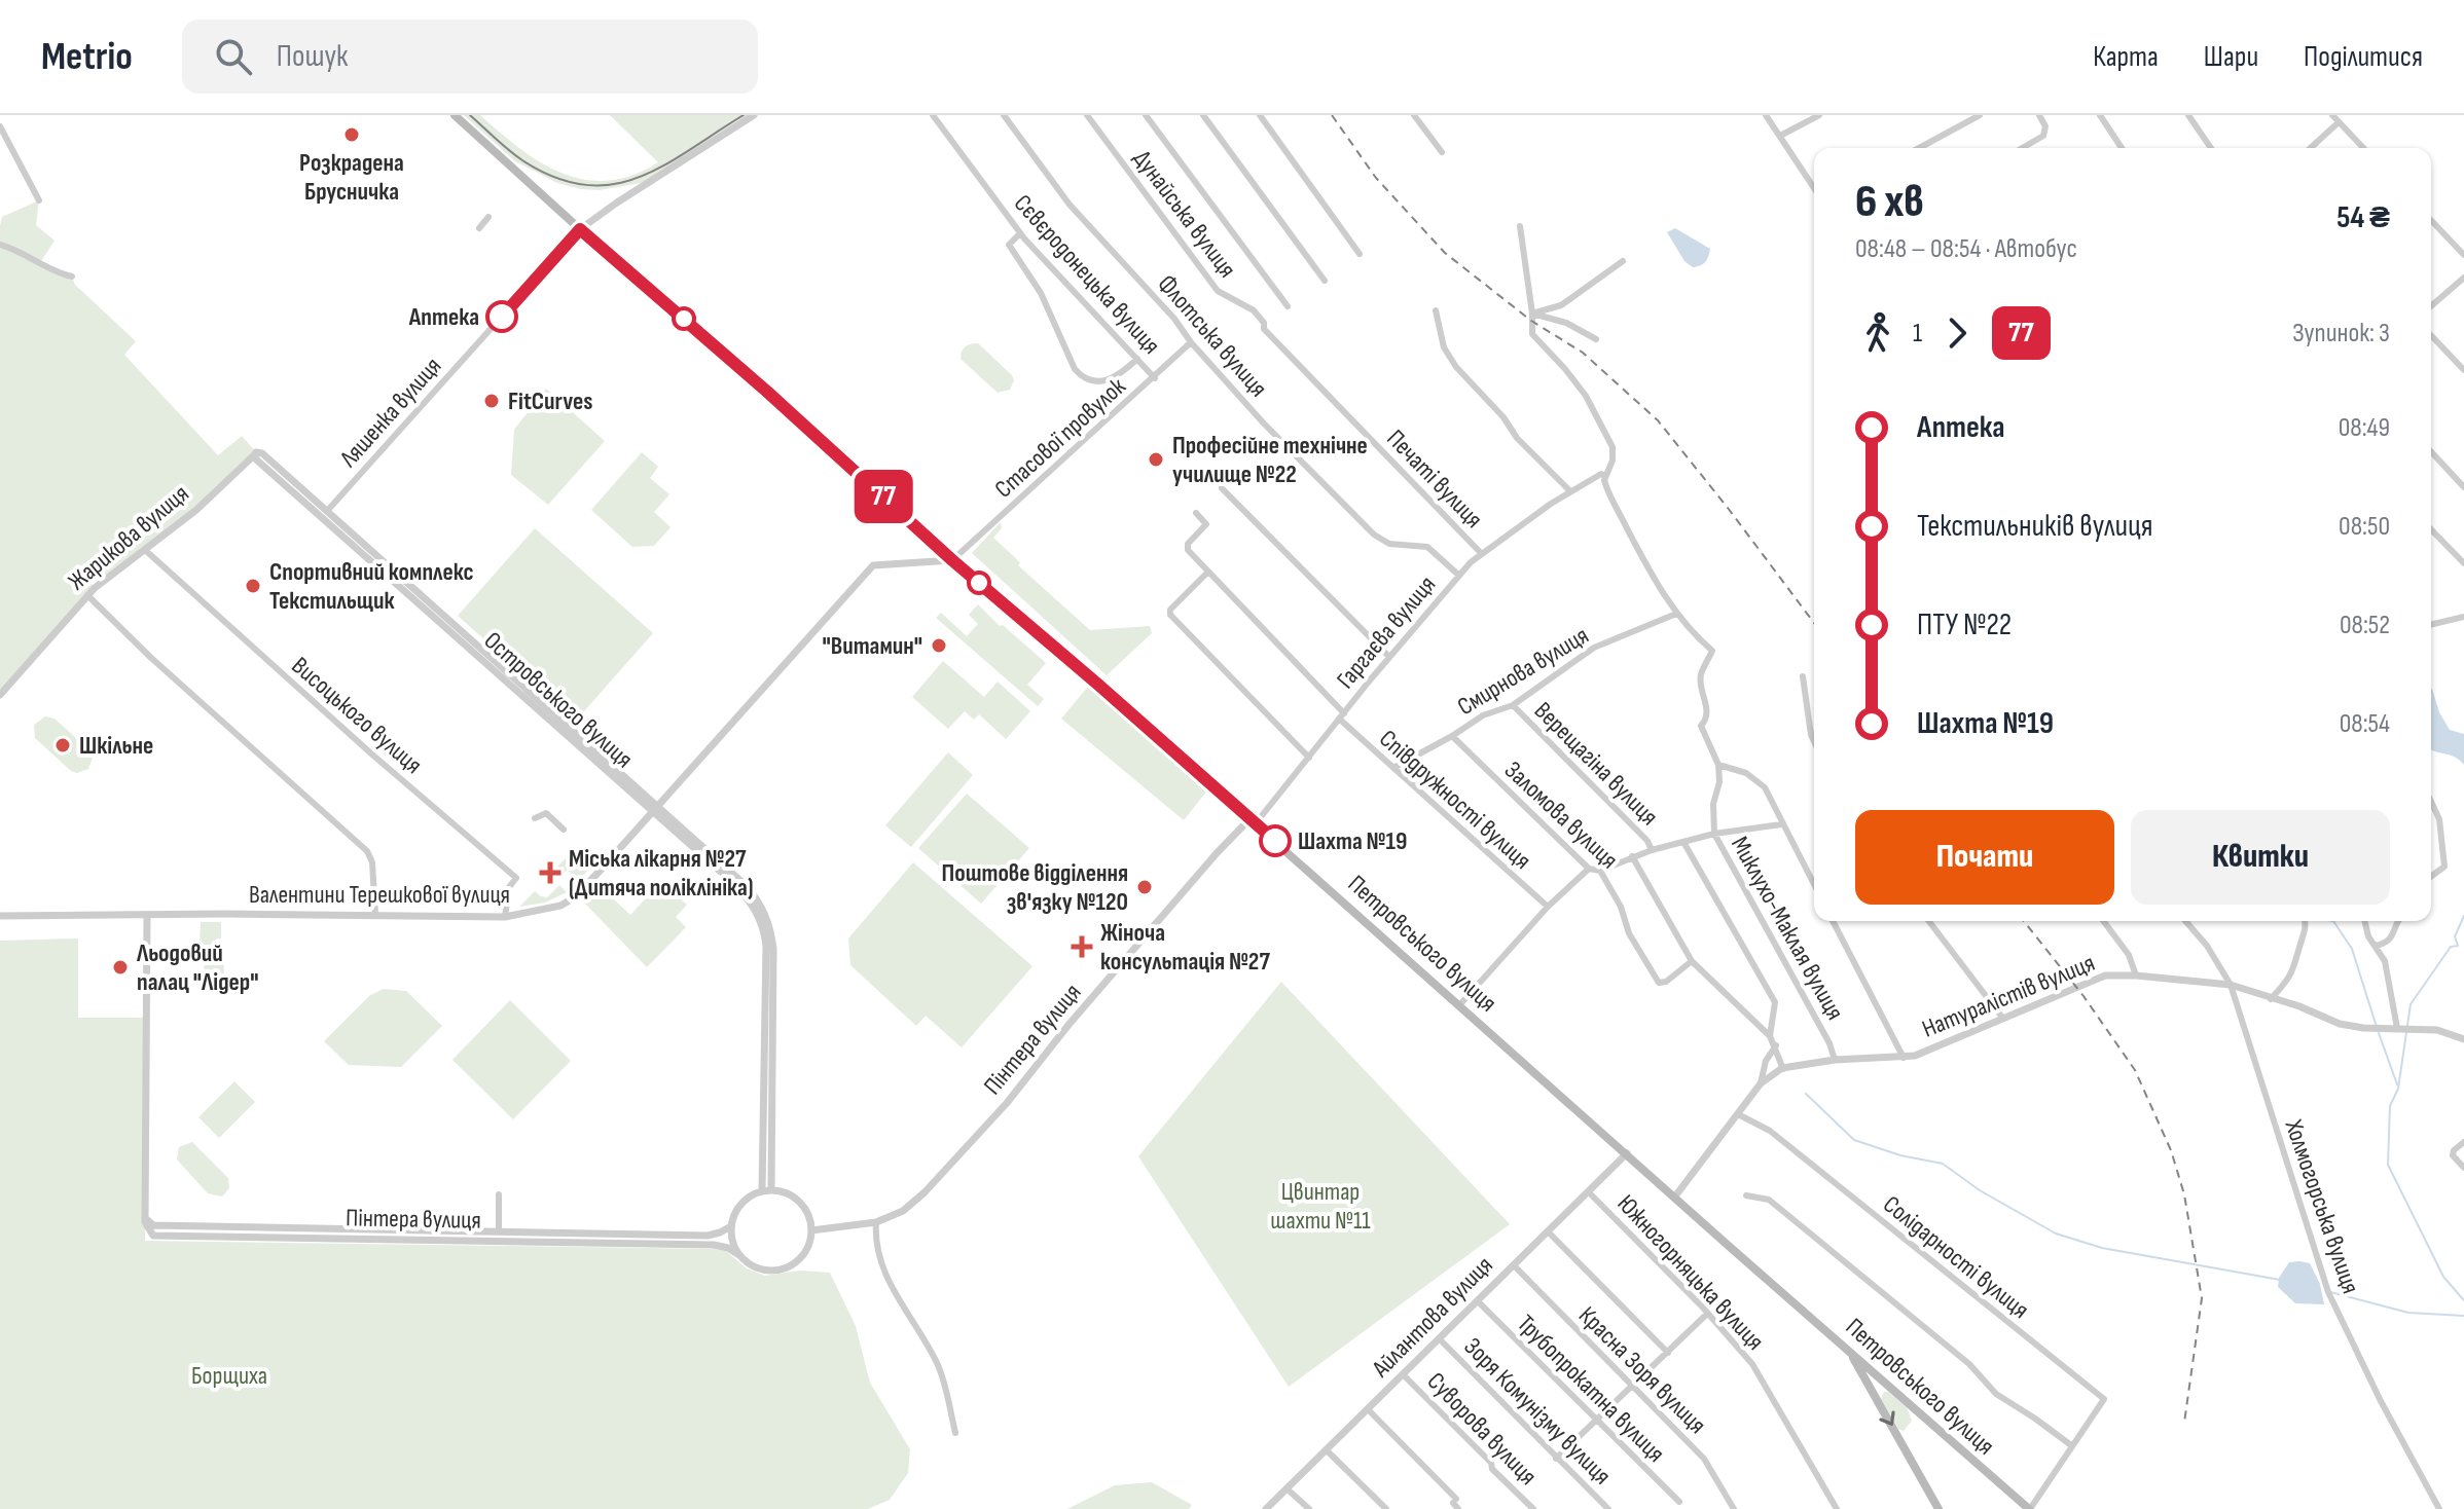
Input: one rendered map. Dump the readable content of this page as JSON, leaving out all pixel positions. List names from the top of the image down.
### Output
{
  "streets": {
    "main road": ["Петровського вулиця"],
    "street": [
      "Дунайська вулиця",
      "Сєвєродонецька вулиця",
      "Флотська вулиця",
      "Ляшенка вулиця",
      "Стасової провулок",
      "Печаті вулиця",
      "Жарикова вулиця",
      "Гаргаєва вулиця",
      "Смирнова вулиця",
      "Островського вулиця",
      "Висоцького вулиця",
      "Верещагіна вулиця",
      "Співдружності вулиця",
      "Заломова вулиця",
      "Валентини Терешкової вулиця",
      "Миклухо-Маклая вулиця",
      "Натуралістів вулиця",
      "Пінтера вулиця",
      "Холмогорська вулиця",
      "Солідарності вулиця",
      "Южногорняцька вулиця",
      "Айлантова вулиця",
      "Красна Зоря вулиця",
      "Трубопрокатна вулиця",
      "Зоря Комунізму вулиця",
      "Суворова вулиця"
    ]
  },
  "crossings": [
    ["Дунайська вулиця", "Печаті вулиця"],
    ["Сєвєродонецька вулиця", "Стасової провулок"],
    ["Флотська вулиця", "Стасової провулок"],
    ["Флотська вулиця", "Гаргаєва вулиця"],
    ["Ляшенка вулиця", "Островського вулиця"],
    ["Ляшенка вулиця", "Петровського вулиця"],
    ["Стасової провулок", "Валентини Терешкової вулиця"],
    ["Стасової провулок", "Петровського вулиця"],
    ["Печаті вулиця", "Гаргаєва вулиця"],
    ["Жарикова вулиця", "Островського вулиця"],
    ["Жарикова вулиця", "Висоцького вулиця"],
    ["Гаргаєва вулиця", "Співдружності вулиця"],
    ["Гаргаєва вулиця", "Петровського вулиця"],
    ["Гаргаєва вулиця", "Пінтера вулиця"],
    ["Смирнова вулиця", "Верещагіна вулиця"],
    ["Смирнова вулиця", "Співдружності вулиця"],
    ["Смирнова вулиця", "Заломова вулиця"],
    ["Островського вулиця", "Валентини Терешкової вулиця"],
    ["Островського вулиця", "Пінтера вулиця"],
    ["Висоцького вулиця", "Валентини Терешкової вулиця"],
    ["Верещагіна вулиця", "Заломова вулиця"],
    ["Верещагіна вулиця", "Натуралістів вулиця"],
    ["Валентини Терешкової вулиця", "Петровського вулиця"],
    ["Валентини Терешкової вулиця", "Пінтера вулиця"],
    ["Миклухо-Маклая вулиця", "Натуралістів вулиця"],
    ["Петровського вулиця", "Натуралістів вулиця"],
    ["Петровського вулиця", "Пінтера вулиця"],
    ["Петровського вулиця", "Солідарності вулиця"],
    ["Петровського вулиця", "Айлантова вулиця"],
    ["Натуралістів вулиця", "Холмогорська вулиця"],
    ["Натуралістів вулиця", "Солідарності вулиця"],
    ["Южногорняцька вулиця", "Айлантова вулиця"],
    ["Айлантова вулиця", "Красна Зоря вулиця"],
    ["Айлантова вулиця", "Трубопрокатна вулиця"],
    ["Айлантова вулиця", "Зоря Комунізму вулиця"],
    ["Айлантова вулиця", "Суворова вулиця"]
  ],
  "parks": ["Цвинтар шахти №11", "Борщиха"],
  "places": {
    "other": [
      "Розкрадена Брусничка",
      "Аптека",
      "FitCurves",
      "Професійне технічне училище №22",
      "Спортивний комплекс Текстильщик",
      "\"Витамин\"",
      "Шкільне",
      "Шахта №19",
      "Поштове відділення зв'язку №120",
      "Льодовий палац \"Лідер\""
    ],
    "health": ["Міська лікарня №27 (Дитяча поліклініка)", "Жіноча консультація №27"]
  },
  "lines": ["bus line 77"],
  "page": {
    "header": "Metrio",
    "search": "Пошук",
    "nav": ["Карта", "Шари", "Поділитися"],
    "on_map": "77",
    "heading": ["6 хв", "08:48 – 08:54 · Автобус", "54 ₴"],
    "legs": ["1", "77", "Зупинок: 3"],
    "list": [
      {
        "name": "Аптека",
        "value": "08:49"
      },
      {
        "name": "Текстильників вулиця",
        "value": "08:50"
      },
      {
        "name": "ПТУ №22",
        "value": "08:52"
      },
      {
        "name": "Шахта №19",
        "value": "08:54"
      }
    ],
    "buttons": ["Почати", "Квитки"]
  }
}
